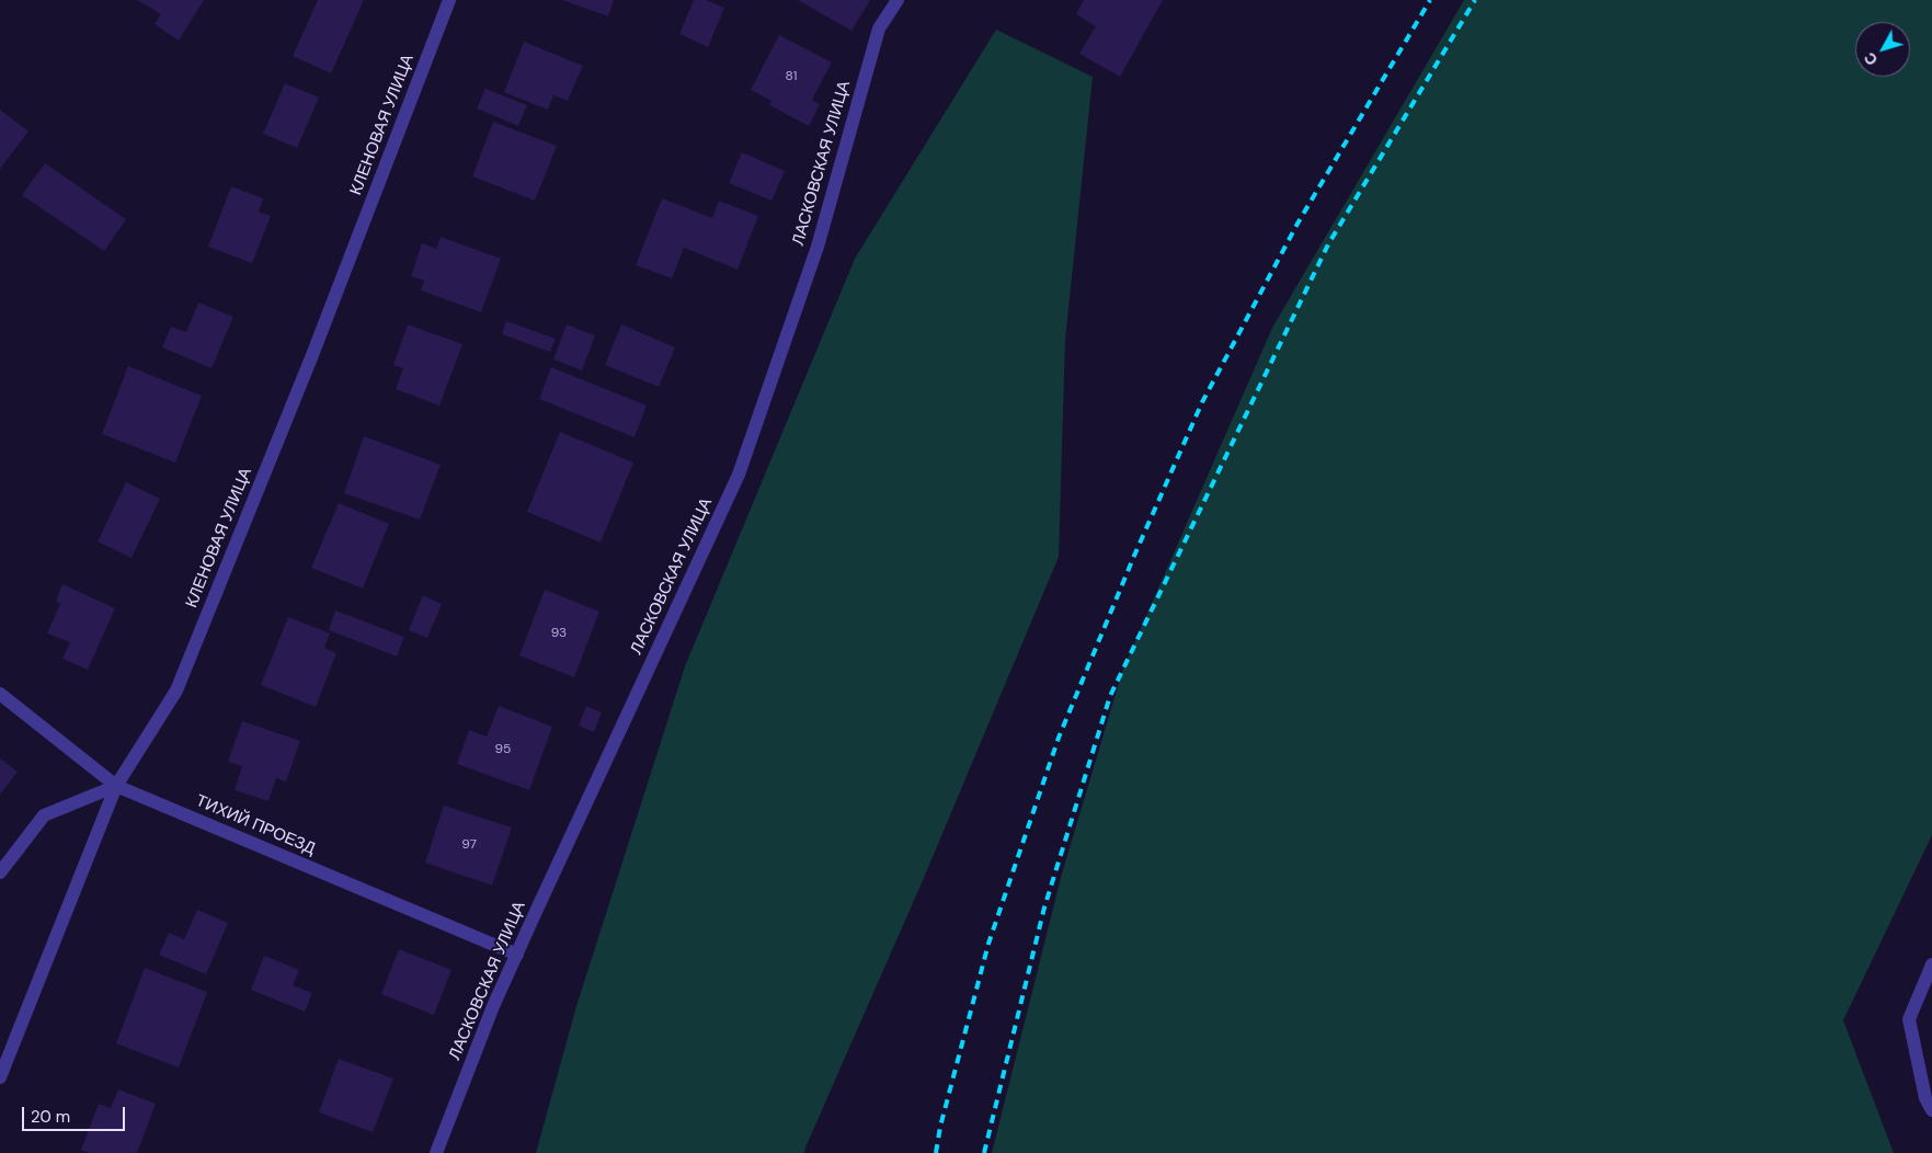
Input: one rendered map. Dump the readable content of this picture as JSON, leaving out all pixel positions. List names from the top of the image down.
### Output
{
  "streets": {
    "street": ["КЛЕНОВАЯ УЛИЦА", "ЛАСКОВСКАЯ УЛИЦА", "ТИХИЙ ПРОЕЗД"]
  },
  "crossings": [
    ["КЛЕНОВАЯ УЛИЦА", "ТИХИЙ ПРОЕЗД"],
    ["ЛАСКОВСКАЯ УЛИЦА", "ТИХИЙ ПРОЕЗД"]
  ],
  "house_numbers": [
    "81",
    "93",
    "95",
    "97"
  ],
  "scale_bar": "20 m",
  "north": "bottom left"
}
